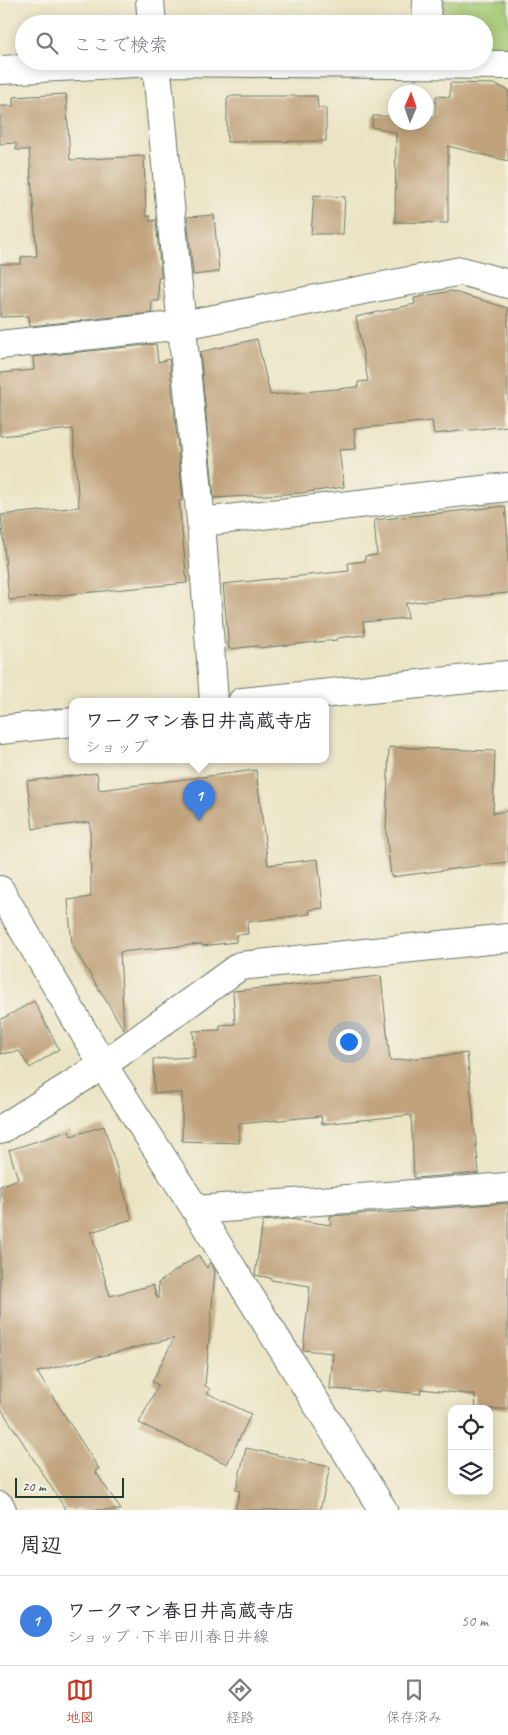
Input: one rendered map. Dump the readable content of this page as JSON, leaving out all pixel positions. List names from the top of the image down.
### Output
{
  "scale_bar": "20 m",
  "north": "top",
  "page": {
    "search": "ここで検索",
    "popup": ["ワークマン春日井高蔵寺店", "ショップ"],
    "pins": "1",
    "scale": "20 m",
    "heading": "周辺",
    "list": [
      {
        "mark": "1",
        "name": "ワークマン春日井高蔵寺店",
        "note": "ショップ · 下半田川春日井線",
        "value": "50 m"
      }
    ],
    "nav": ["地図", "経路", "保存済み"]
  }
}
